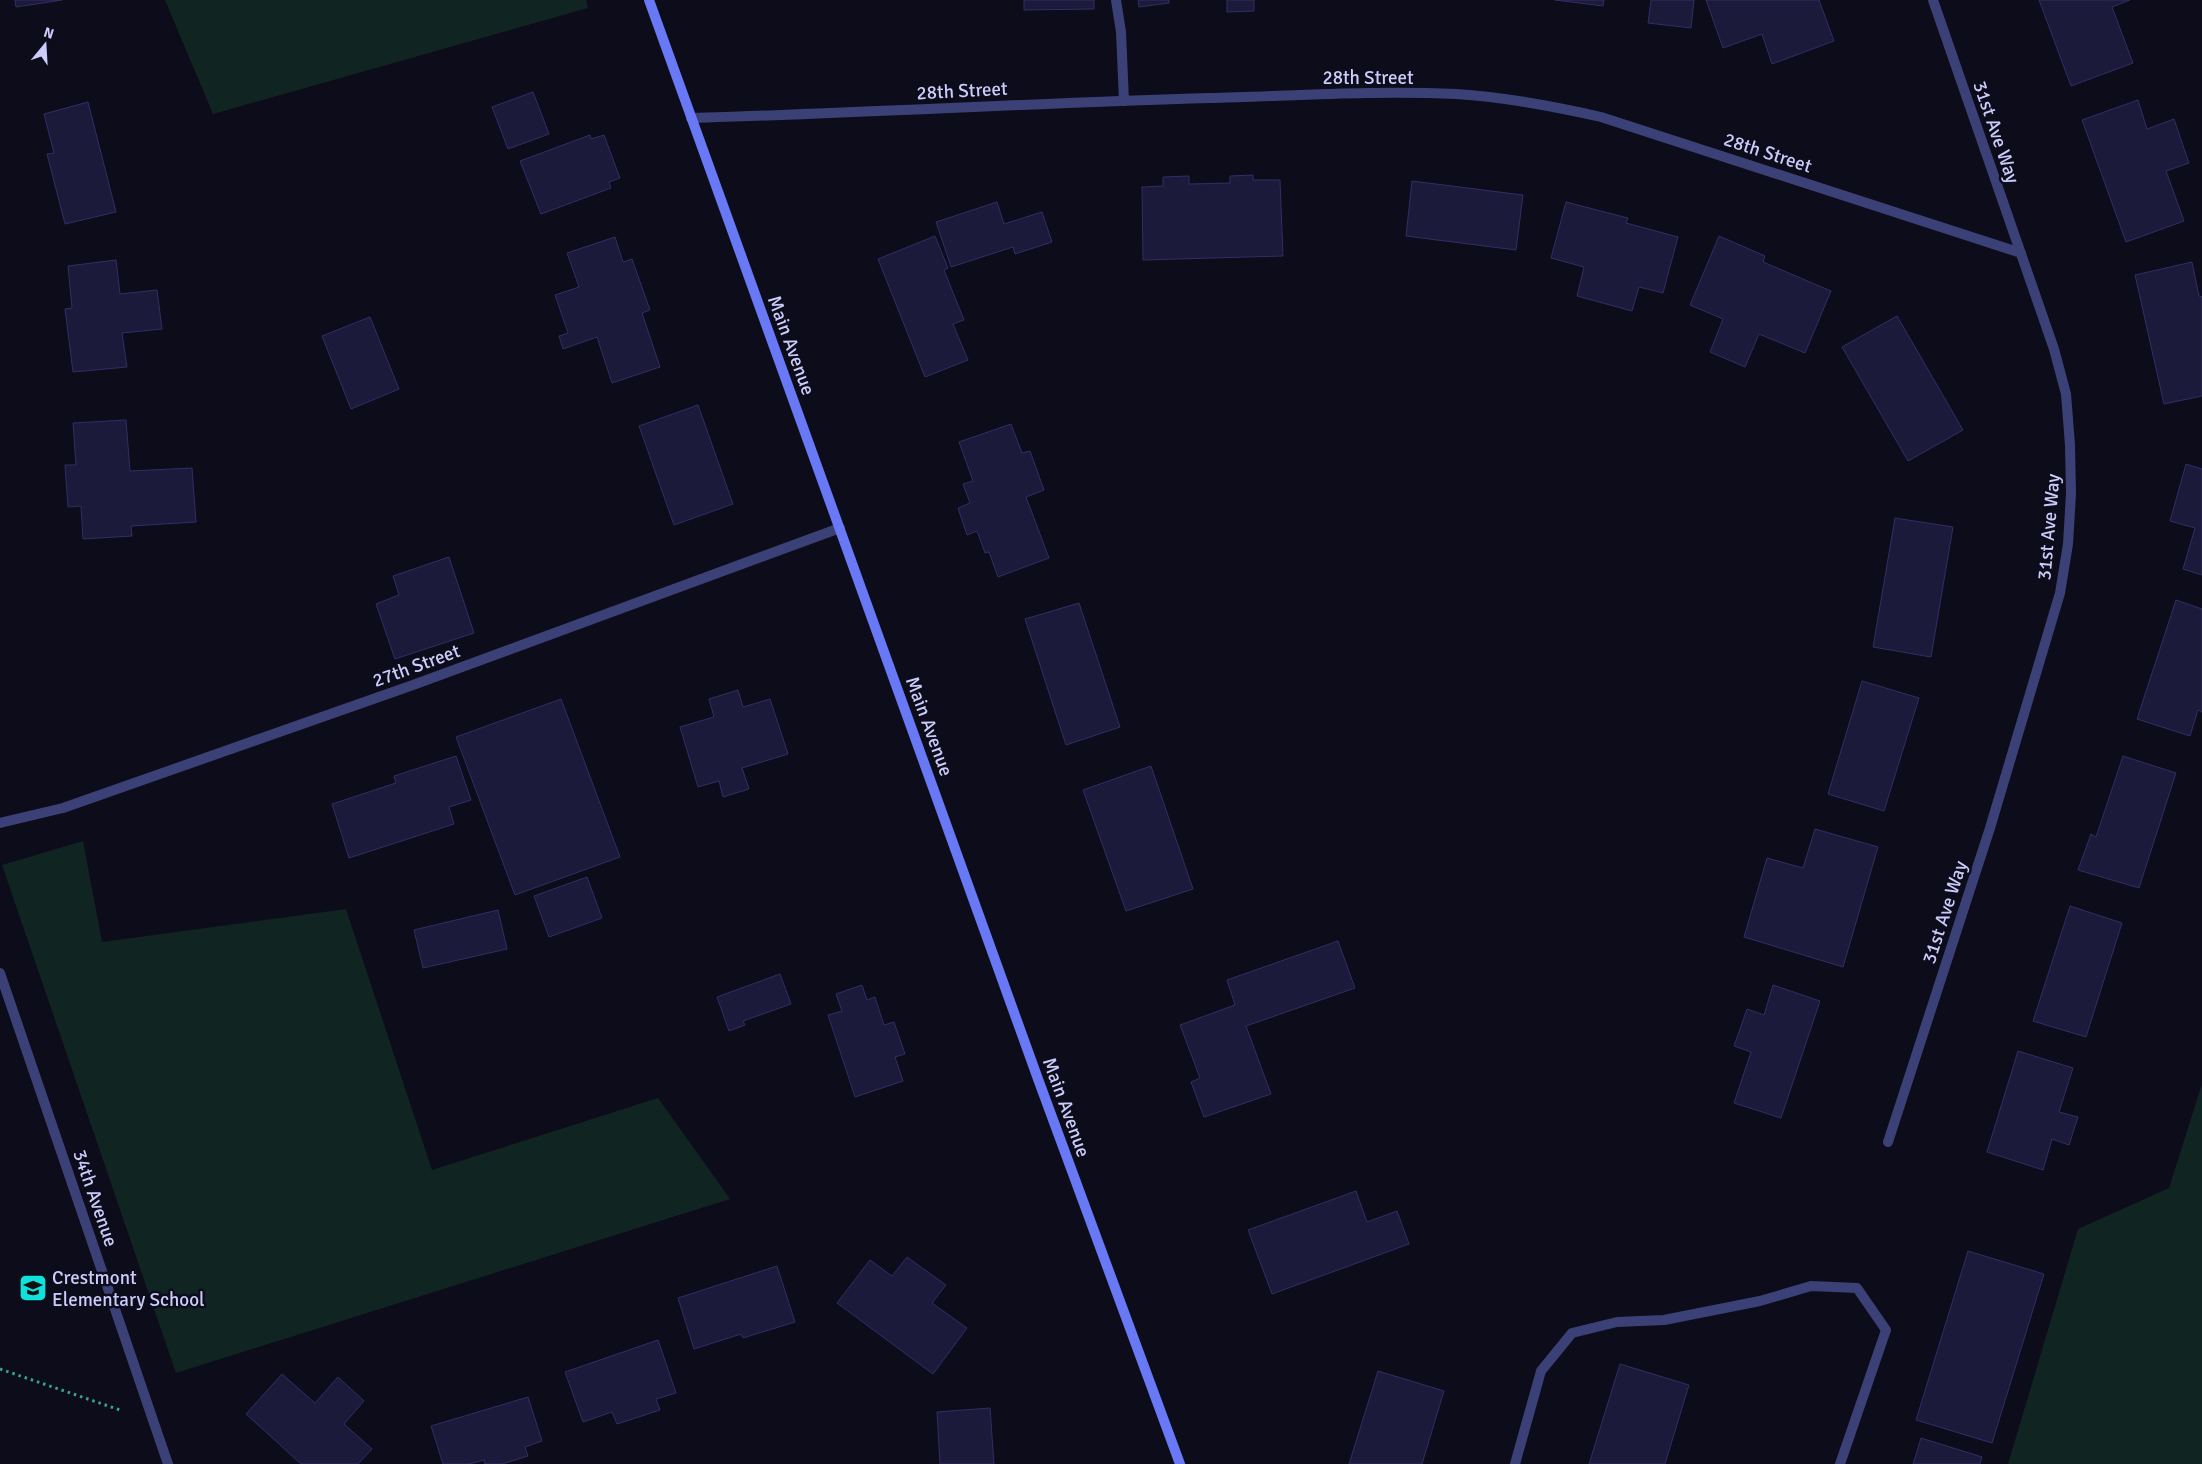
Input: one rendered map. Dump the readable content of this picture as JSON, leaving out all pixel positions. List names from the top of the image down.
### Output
{
  "streets": {
    "main road": ["Main Avenue"],
    "street": [
      "28th Street",
      "31st Ave Way",
      "27th Street",
      "34th Avenue"
    ]
  },
  "crossings": [
    ["28th Street", "31st Ave Way"],
    ["28th Street", "Main Avenue"],
    ["Main Avenue", "27th Street"]
  ],
  "places": {
    "school or university": ["Crestmont Elementary School"]
  },
  "north": "top"
}
